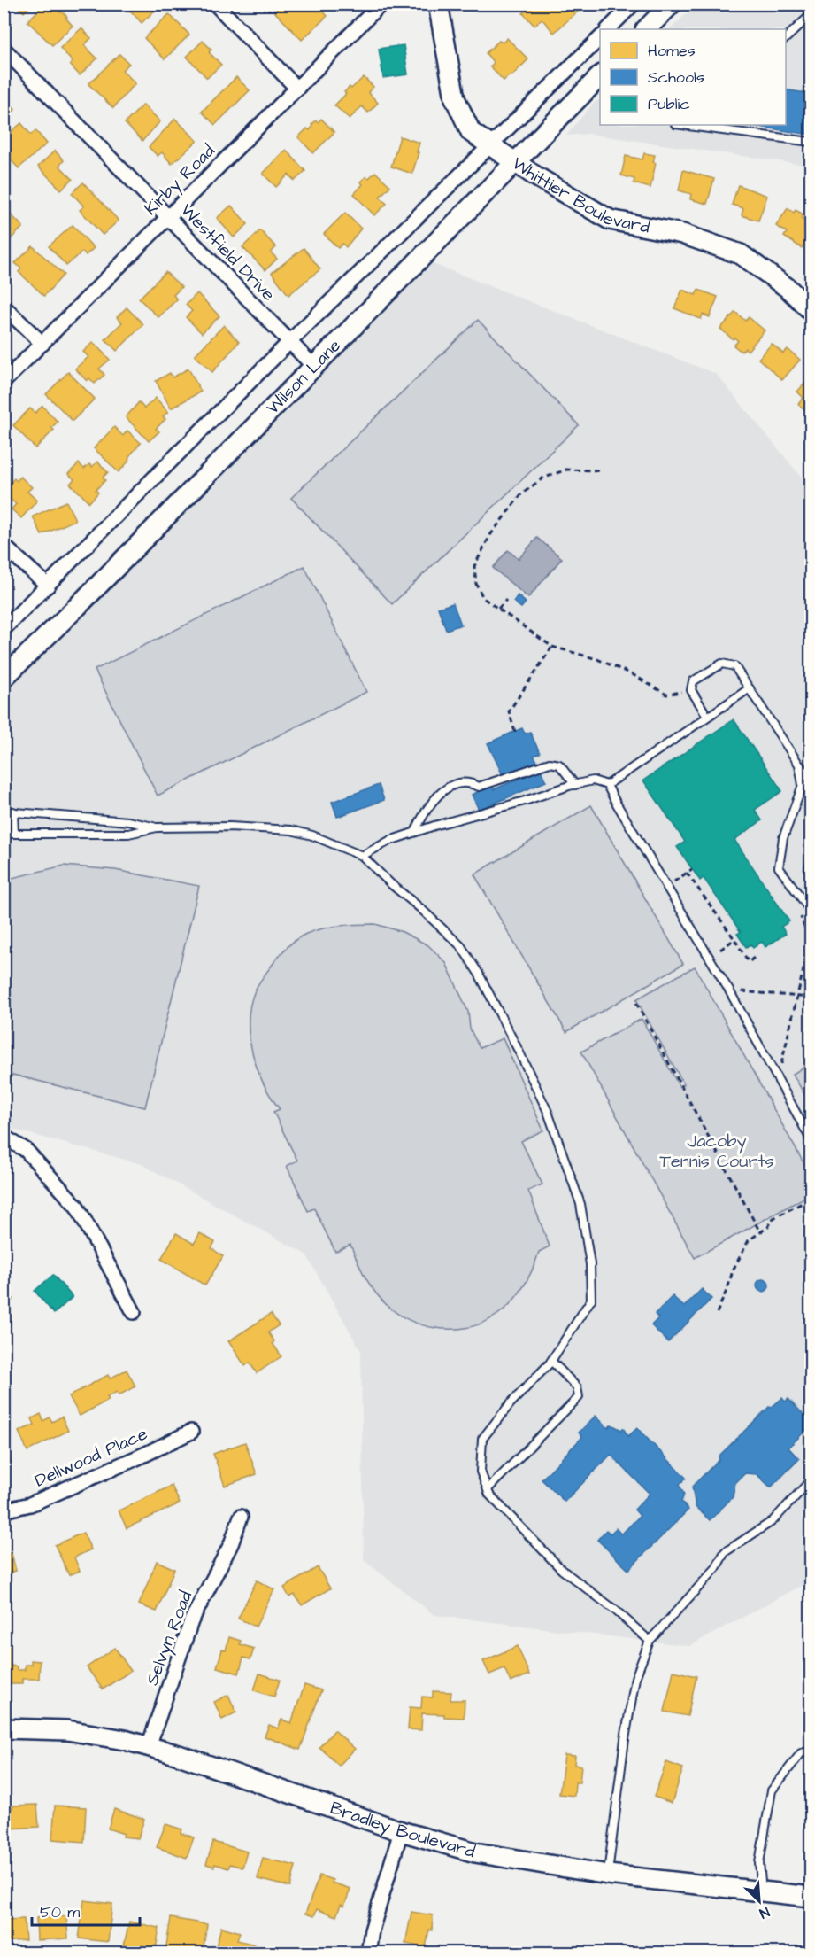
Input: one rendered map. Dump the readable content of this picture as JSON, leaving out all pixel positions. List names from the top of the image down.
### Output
{
  "streets": {
    "main road": ["Whittier Boulevard", "Wilson Lane", "Bradley Boulevard"],
    "street": [
      "Kirby Road",
      "Westfield Drive",
      "Dellwood Place",
      "Selvyn Road"
    ]
  },
  "crossings": [
    ["Kirby Road", "Westfield Drive"],
    ["Whittier Boulevard", "Wilson Lane"],
    ["Westfield Drive", "Wilson Lane"],
    ["Selvyn Road", "Bradley Boulevard"]
  ],
  "parks": ["Jacoby Tennis Courts"],
  "legend": ["Homes", "Schools", "Public"],
  "scale_bar": "50 m",
  "north": "bottom right"
}
